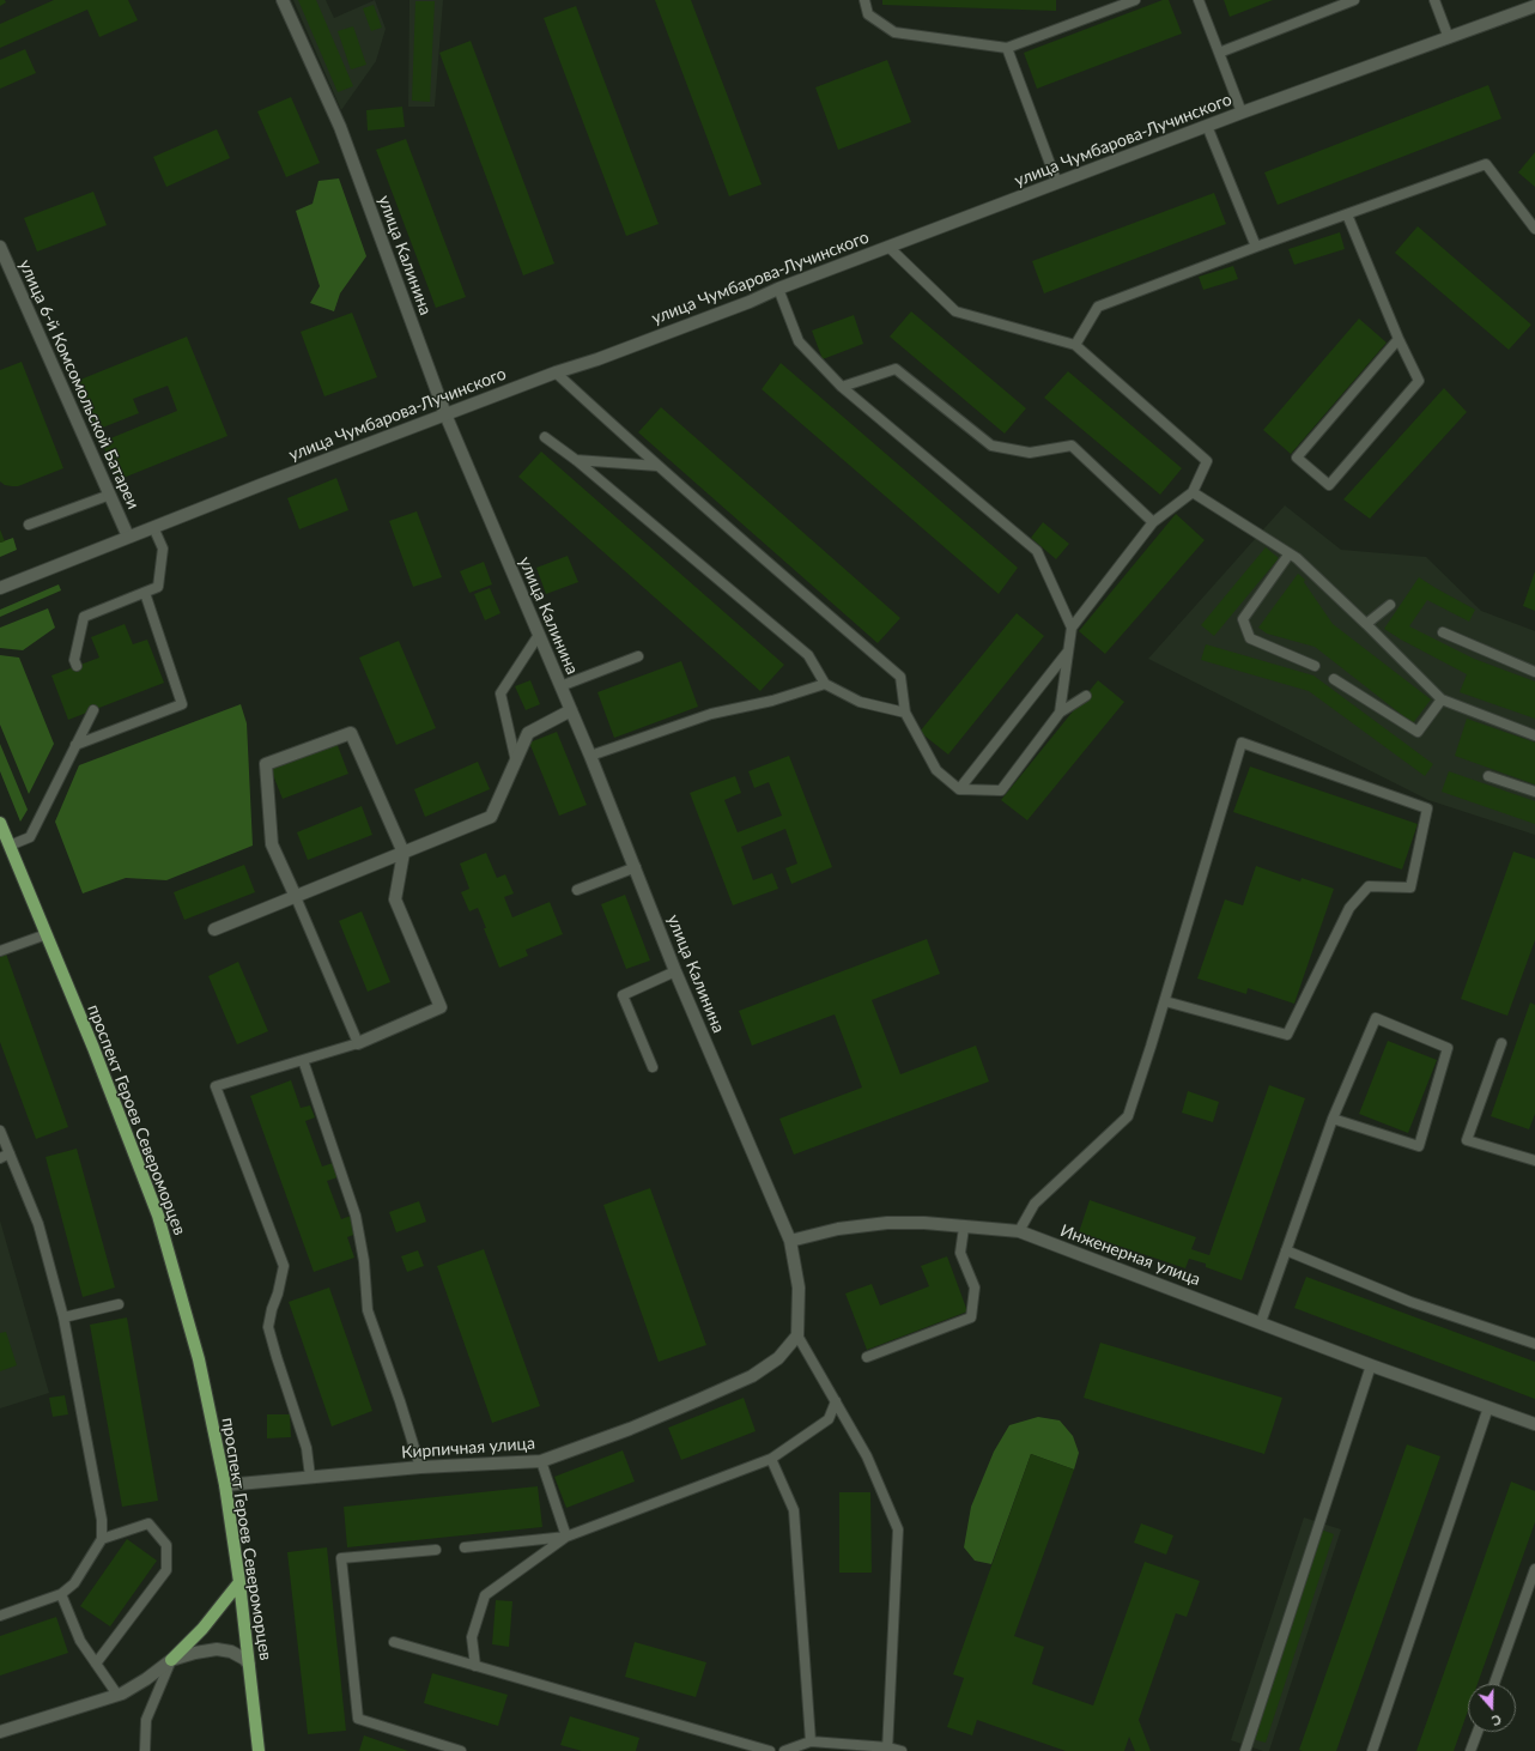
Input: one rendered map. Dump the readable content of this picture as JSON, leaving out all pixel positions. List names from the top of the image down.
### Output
{
  "streets": {
    "main road": ["проспект Героев Североморцев"],
    "street": [
      "улица Чумбарова-Лучинского",
      "улица Калинина",
      "улица 6-й Комсомольской Батареи",
      "Инженерная улица",
      "Кирпичная улица"
    ]
  },
  "crossings": [
    ["улица Чумбарова-Лучинского", "улица Калинина"],
    ["улица Чумбарова-Лучинского", "улица 6-й Комсомольской Батареи"],
    ["улица Калинина", "Инженерная улица"],
    ["проспект Героев Североморцев", "Кирпичная улица"]
  ],
  "north": "bottom"
}
